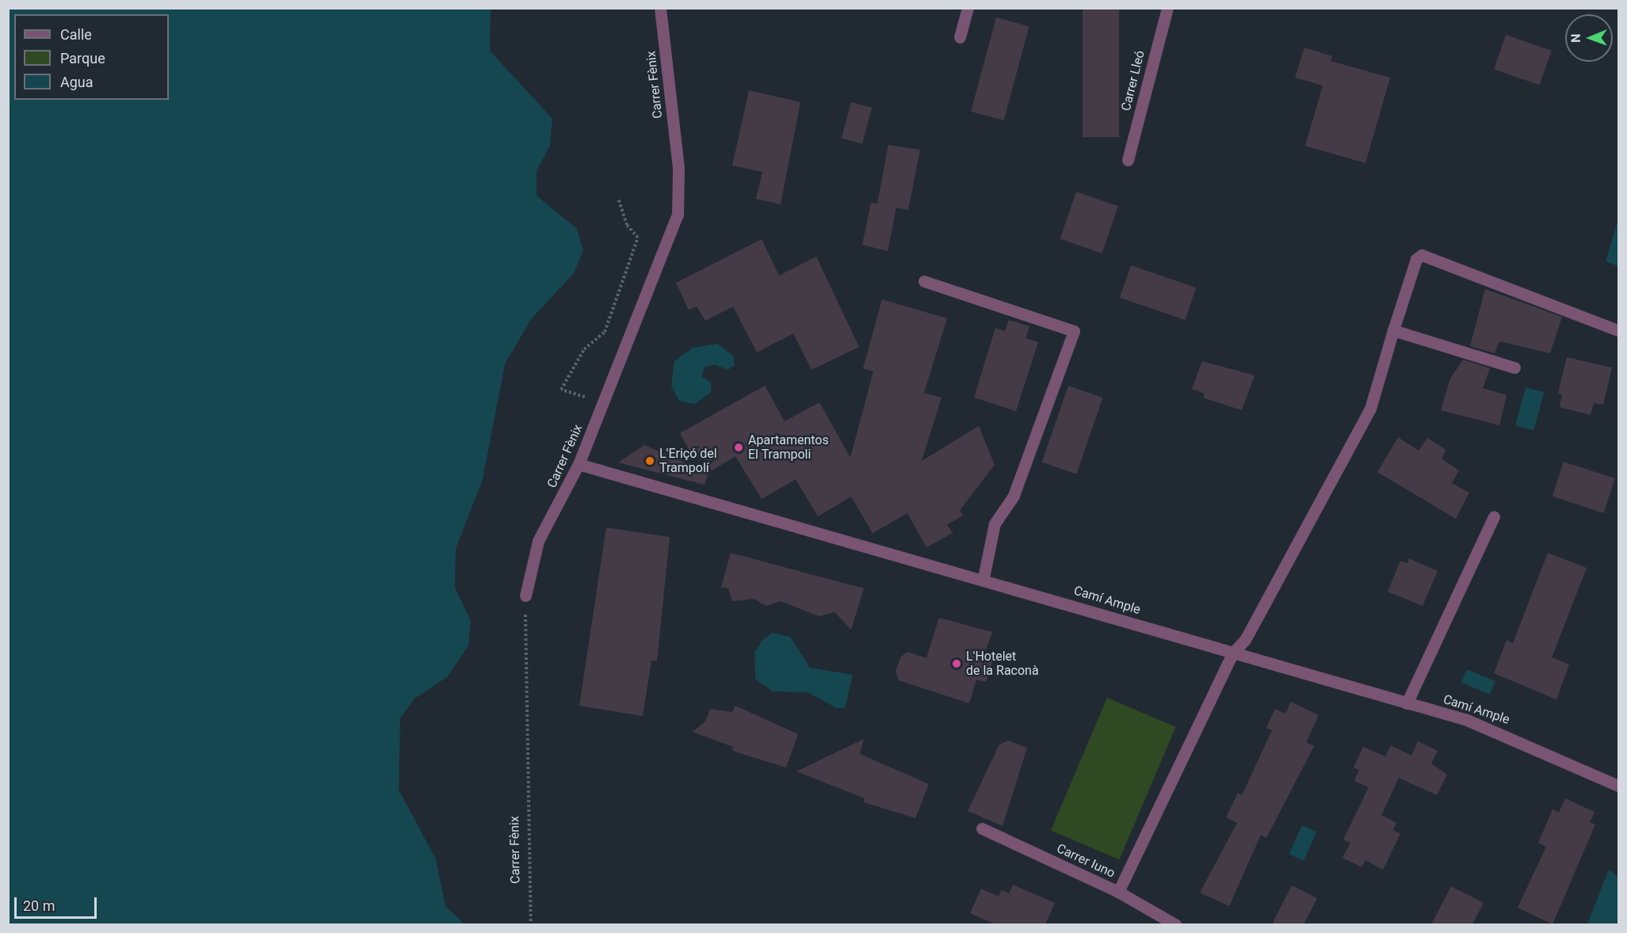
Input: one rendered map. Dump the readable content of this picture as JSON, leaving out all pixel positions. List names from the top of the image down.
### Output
{
  "streets": {
    "street": [
      "Carrer Lleó",
      "Carrer Fènix",
      "Camí Ample",
      "Carrer Iuno"
    ]
  },
  "crossings": [
    ["Carrer Fènix", "Camí Ample"]
  ],
  "places": ["Apartamentos El Trampoli", "L'Eriçó del Trampolí", "L'Hotelet de la Raconà"],
  "legend": ["Calle", "Parque", "Agua"],
  "scale_bar": "20 m",
  "north": "left"
}
